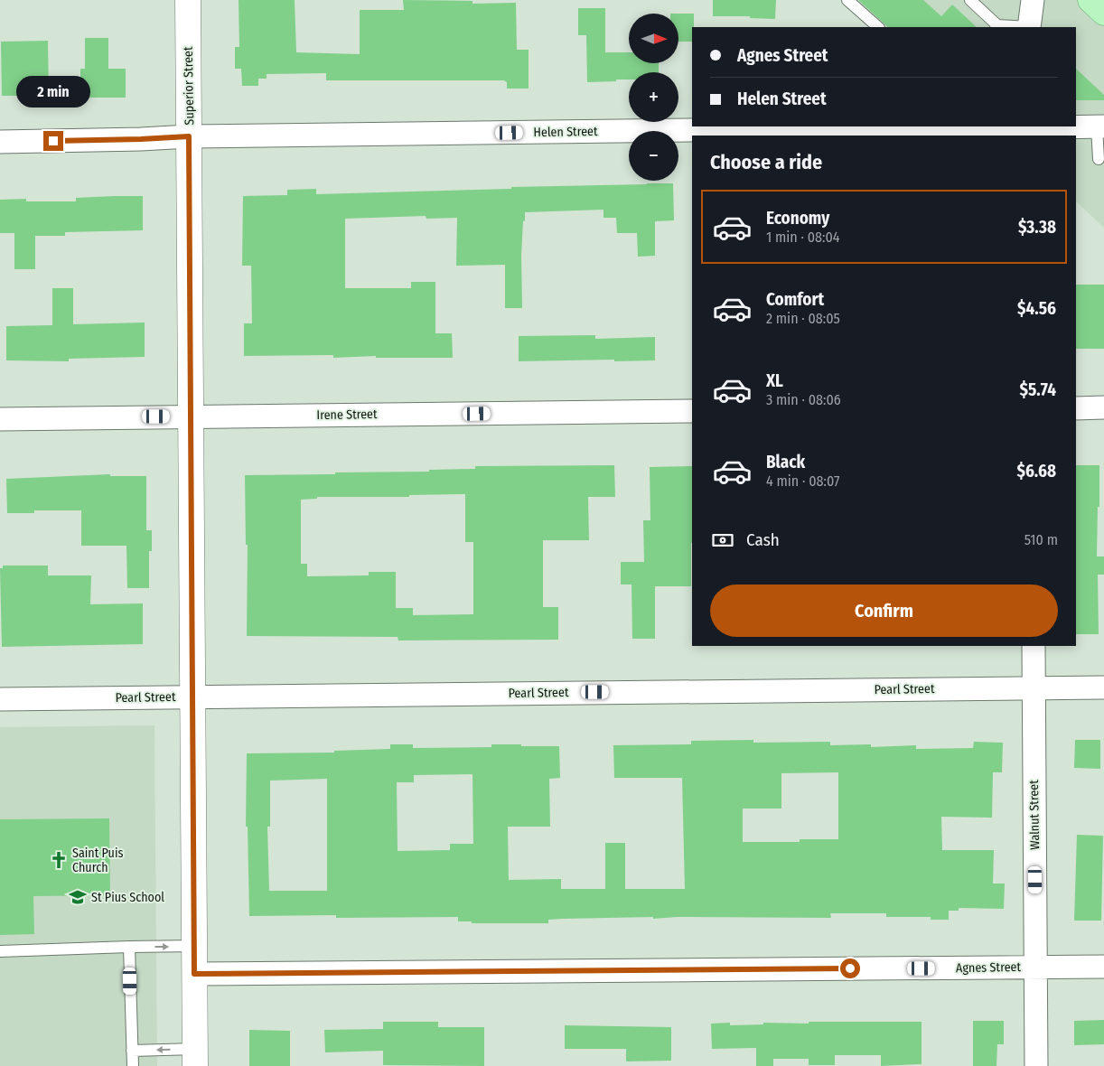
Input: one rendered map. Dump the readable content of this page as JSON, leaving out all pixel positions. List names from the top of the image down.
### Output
{
  "streets": {
    "street": [
      "Superior Street",
      "Helen Street",
      "Irene Street",
      "Pearl Street",
      "Walnut Street",
      "Agnes Street"
    ]
  },
  "crossings": [
    ["Superior Street", "Helen Street"],
    ["Superior Street", "Irene Street"],
    ["Superior Street", "Pearl Street"],
    ["Superior Street", "Agnes Street"],
    ["Pearl Street", "Walnut Street"],
    ["Walnut Street", "Agnes Street"]
  ],
  "places": {
    "church": ["Saint Puis Church"],
    "school or university": ["St Pius School"]
  },
  "north": "right",
  "page": {
    "map_buttons": ["+", "−"],
    "banner": ["Agnes Street", "Helen Street"],
    "bubble": "2 min",
    "heading": "Choose a ride",
    "list": [
      {
        "name": "Economy",
        "note": "1 min · 08:04",
        "value": "$3.38"
      },
      {
        "name": "Comfort",
        "note": "2 min · 08:05",
        "value": "$4.56"
      },
      {
        "name": "XL",
        "note": "3 min · 08:06",
        "value": "$5.74"
      },
      {
        "name": "Black",
        "note": "4 min · 08:07",
        "value": "$6.68"
      }
    ],
    "pay": ["Cash", "510 m"],
    "buttons": "Confirm"
  }
}
